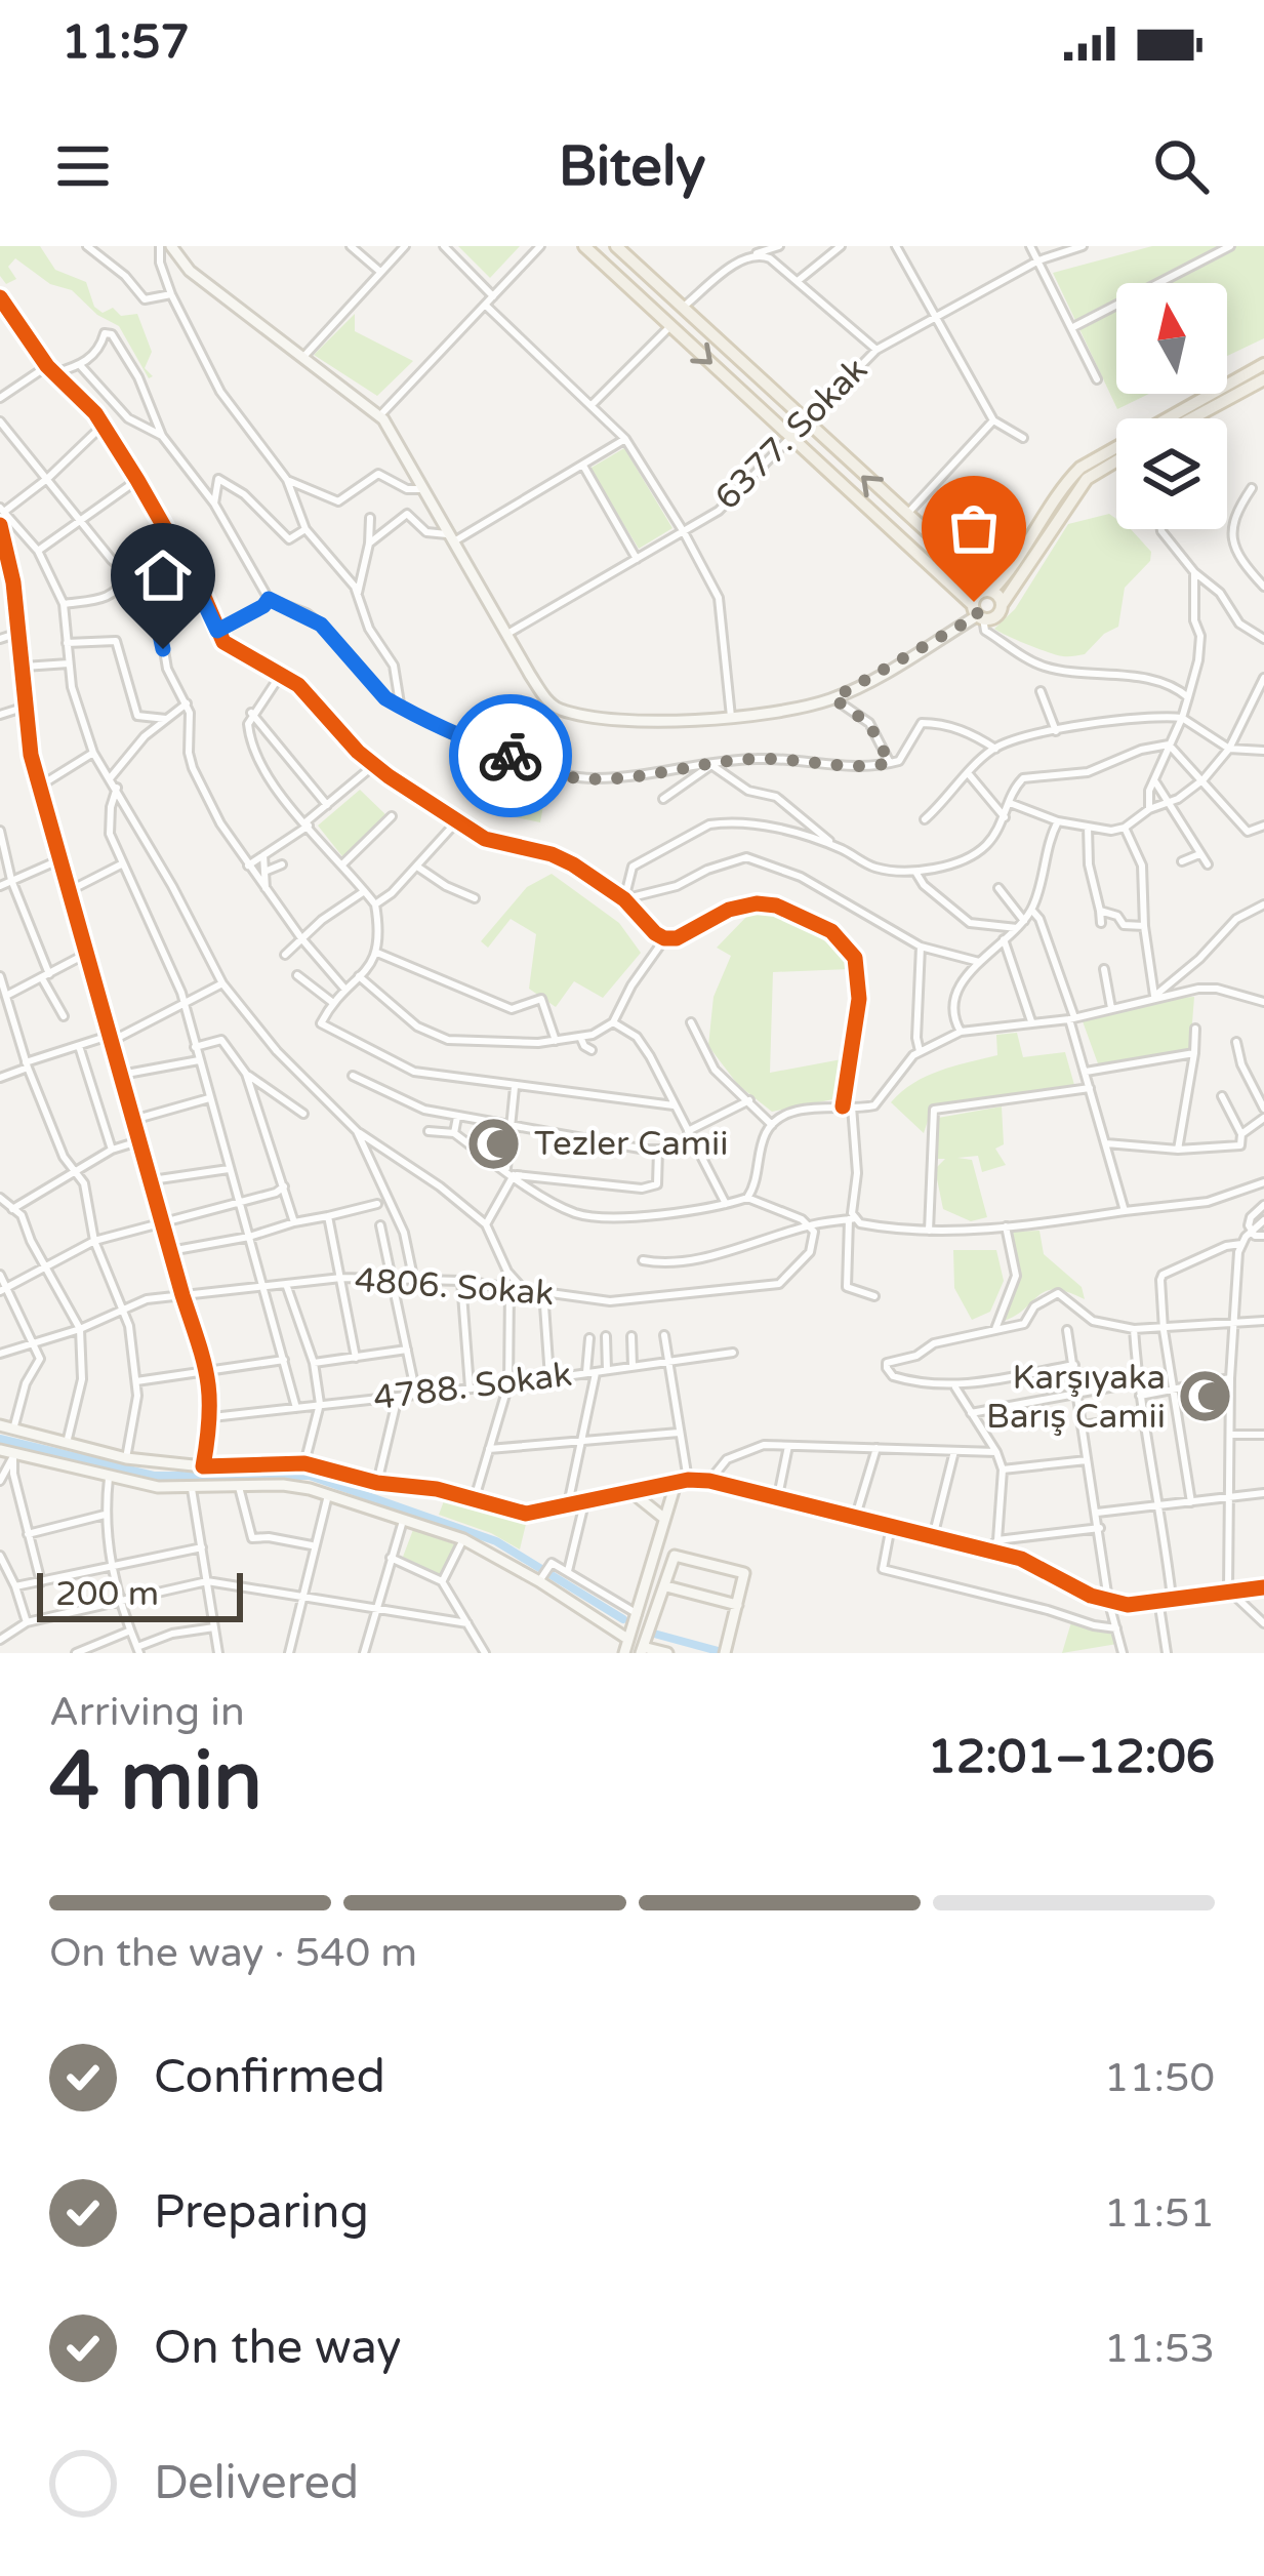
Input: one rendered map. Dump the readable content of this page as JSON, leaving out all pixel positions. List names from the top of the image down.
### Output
{
  "streets": {
    "street": ["6377. Sokak", "4806. Sokak", "4788. Sokak"]
  },
  "places": {
    "mosque": ["Tezler Camii", "Karşıyaka Barış Camii"]
  },
  "scale_bar": "200 m",
  "north": "top",
  "page": {
    "status": "11:57",
    "header": "Bitely",
    "scale": "200 m",
    "heading": ["4 min", "Arriving in", "12:01–12:06"],
    "bar": "On the way · 540 m",
    "list": [
      ["Confirmed", "11:50"],
      ["Preparing", "11:51"],
      ["On the way", "11:53"],
      "Delivered"
    ]
  }
}
